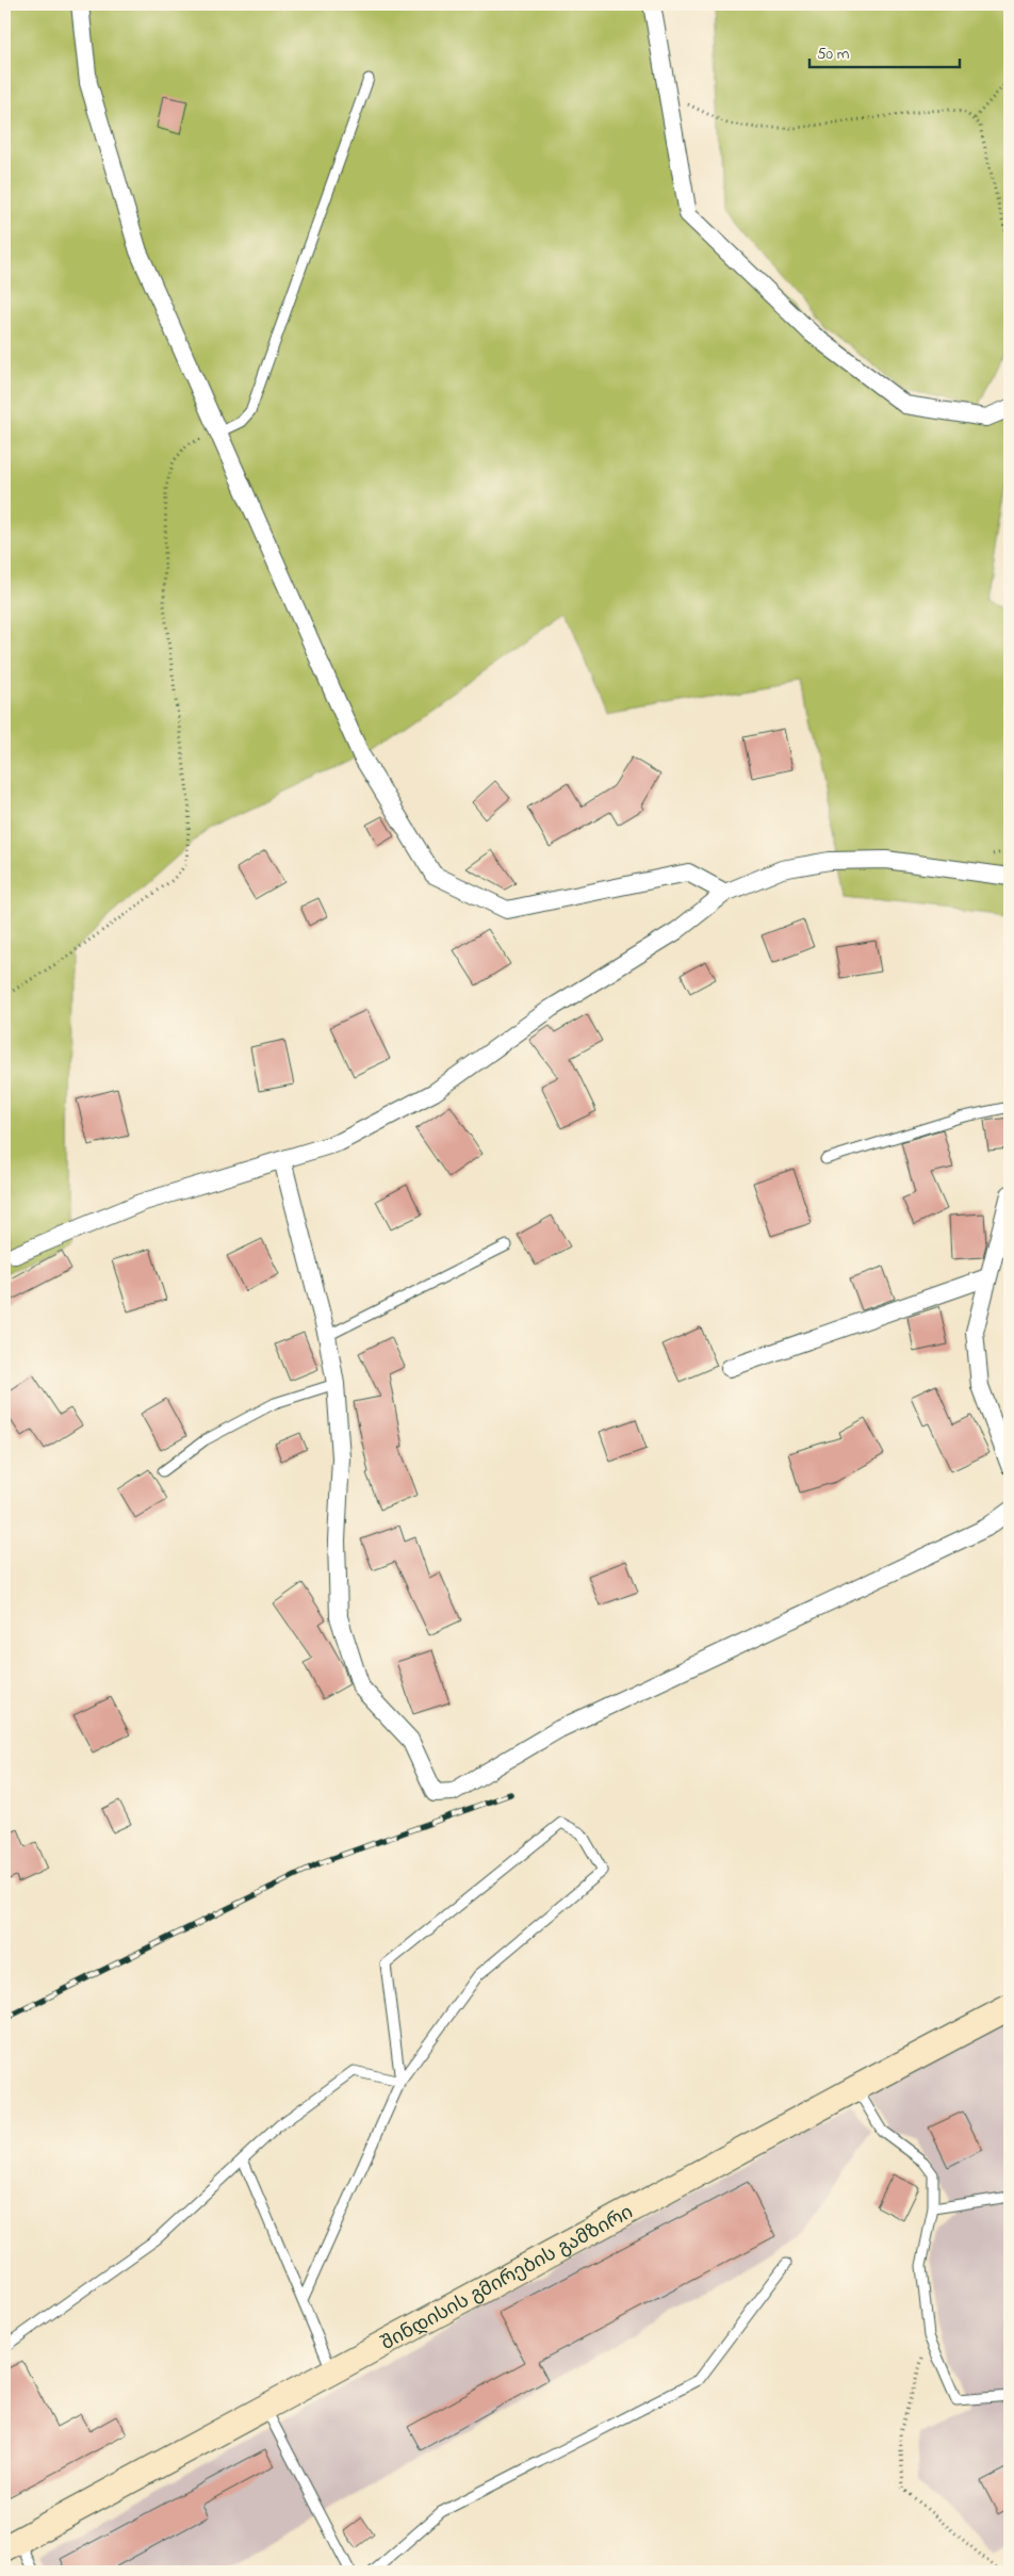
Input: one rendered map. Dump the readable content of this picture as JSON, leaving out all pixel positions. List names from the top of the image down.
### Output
{
  "streets": {
    "main road": ["შინდისის გმირების გამზირი"]
  },
  "scale_bar": "50 m"
}
